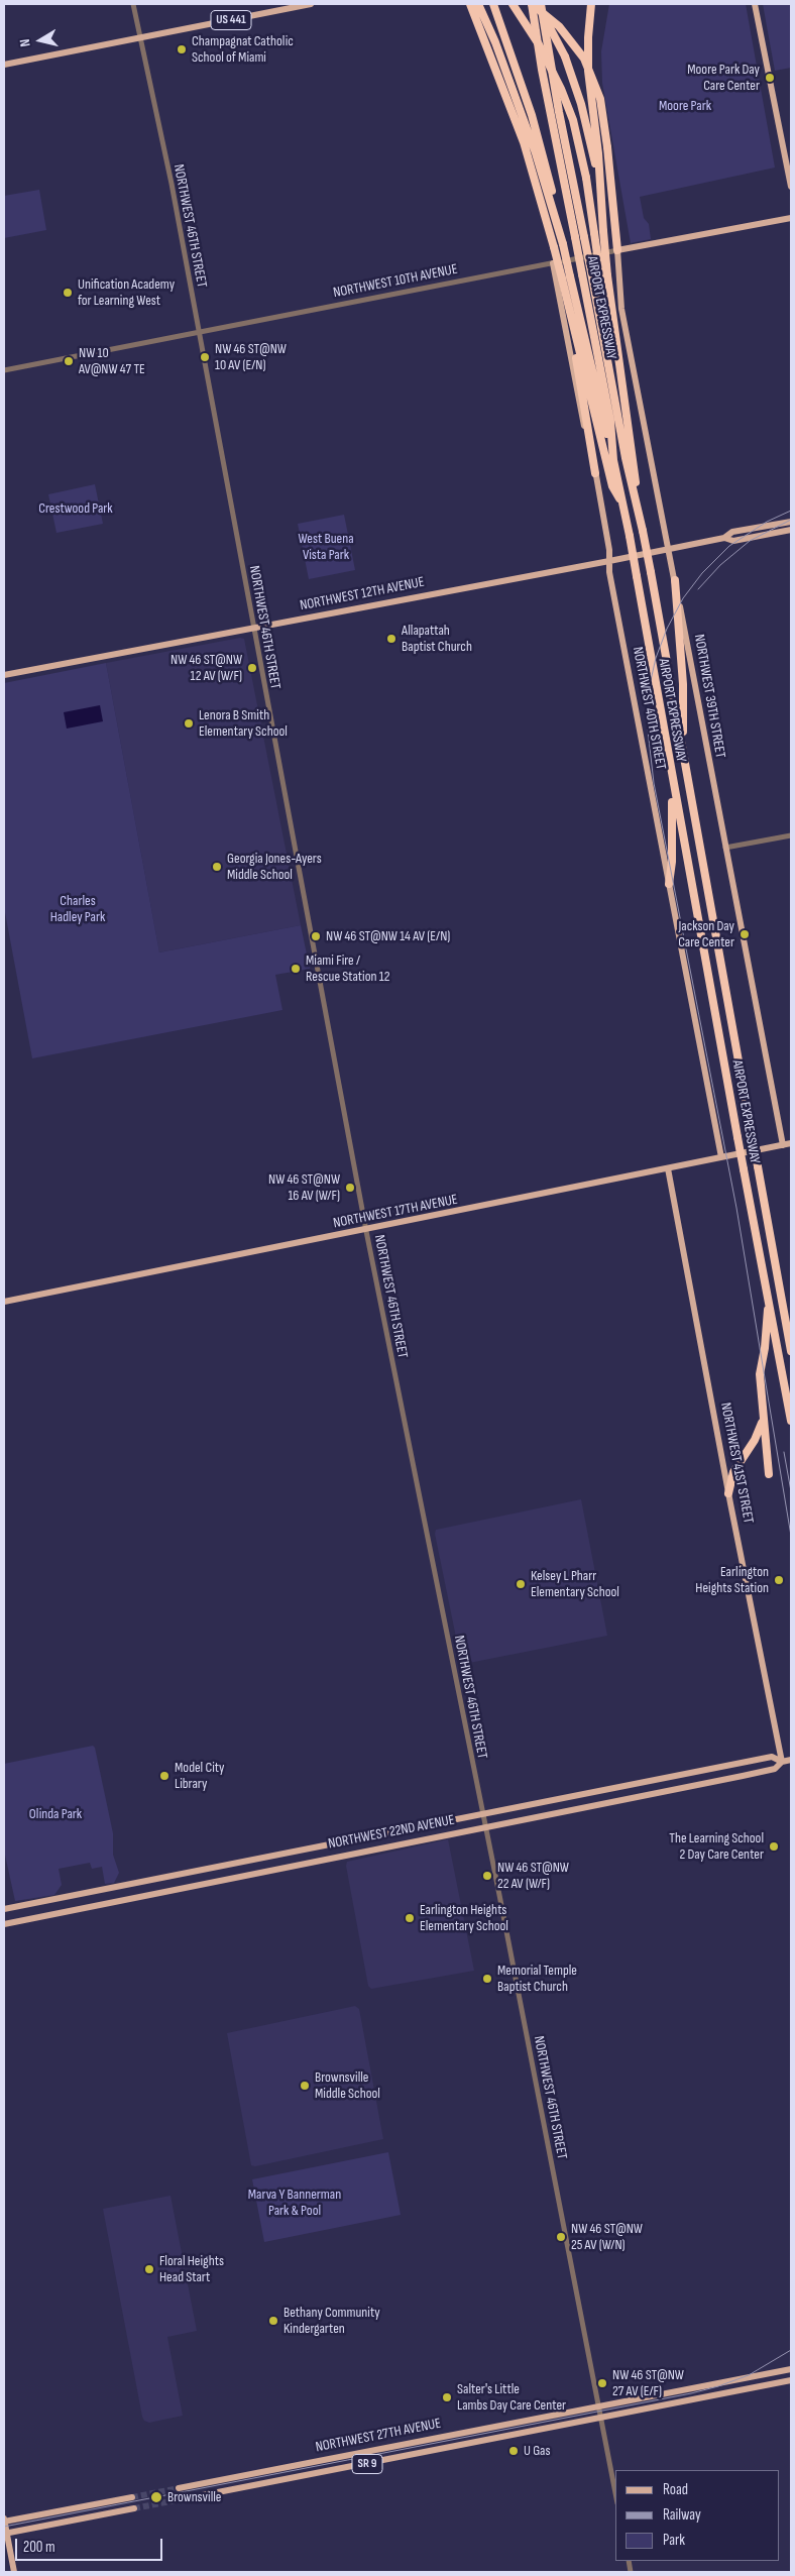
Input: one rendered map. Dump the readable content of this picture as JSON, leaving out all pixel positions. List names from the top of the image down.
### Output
{
  "streets": {
    "highway": ["AIRPORT EXPRESSWAY"],
    "main road": [
      "US 441",
      "NORTHWEST 10TH AVENUE",
      "NORTHWEST 12TH AVENUE",
      "NORTHWEST 39TH STREET",
      "NORTHWEST 40TH STREET",
      "NORTHWEST 17TH AVENUE",
      "NORTHWEST 41ST STREET",
      "NORTHWEST 22ND AVENUE",
      "NORTHWEST 27TH AVENUE",
      "SR 9"
    ],
    "street": ["NORTHWEST 46TH STREET"]
  },
  "crossings": [
    ["US 441", "NORTHWEST 46TH STREET"],
    ["NORTHWEST 46TH STREET", "NORTHWEST 10TH AVENUE"],
    ["NORTHWEST 46TH STREET", "NORTHWEST 12TH AVENUE"],
    ["NORTHWEST 46TH STREET", "NORTHWEST 17TH AVENUE"],
    ["NORTHWEST 46TH STREET", "NORTHWEST 22ND AVENUE"],
    ["NORTHWEST 46TH STREET", "NORTHWEST 27TH AVENUE"],
    ["NORTHWEST 10TH AVENUE", "NORTHWEST 39TH STREET"],
    ["NORTHWEST 10TH AVENUE", "NORTHWEST 40TH STREET"],
    ["NORTHWEST 12TH AVENUE", "NORTHWEST 39TH STREET"],
    ["NORTHWEST 12TH AVENUE", "NORTHWEST 40TH STREET"],
    ["NORTHWEST 39TH STREET", "NORTHWEST 17TH AVENUE"],
    ["NORTHWEST 40TH STREET", "NORTHWEST 17TH AVENUE"],
    ["NORTHWEST 17TH AVENUE", "NORTHWEST 41ST STREET"],
    ["NORTHWEST 41ST STREET", "NORTHWEST 22ND AVENUE"]
  ],
  "parks": [
    "Moore Park",
    "Crestwood Park",
    "West Buena Vista Park",
    "Charles Hadley Park",
    "Olinda Park",
    "Marva Y Bannerman Park & Pool"
  ],
  "places": [
    "Champagnat Catholic School of Miami",
    "Moore Park Day Care Center",
    "Unification Academy for Learning West",
    "NW 46 ST@NW 10 AV (E/N)",
    "NW 10 AV@NW 47 TE",
    "Allapattah Baptist Church",
    "NW 46 ST@NW 12 AV (W/F)",
    "Lenora B Smith Elementary School",
    "Georgia Jones-Ayers Middle School",
    "Jackson Day Care Center",
    "NW 46 ST@NW 14 AV (E/N)",
    "Miami Fire / Rescue Station 12",
    "NW 46 ST@NW 16 AV (W/F)",
    "Earlington Heights Station",
    "Kelsey L Pharr Elementary School",
    "Model City Library",
    "The Learning School 2 Day Care Center",
    "NW 46 ST@NW 22 AV (W/F)",
    "Earlington Heights Elementary School",
    "Memorial Temple Baptist Church",
    "Brownsville Middle School",
    "NW 46 ST@NW 25 AV (W/N)",
    "Floral Heights Head Start",
    "Bethany Community Kindergarten",
    "NW 46 ST@NW 27 AV (E/F)",
    "Salter's Little Lambs Day Care Center",
    "U Gas",
    "Brownsville"
  ],
  "legend": ["Road", "Railway", "Park"],
  "scale_bar": "200 m",
  "north": "left"
}
